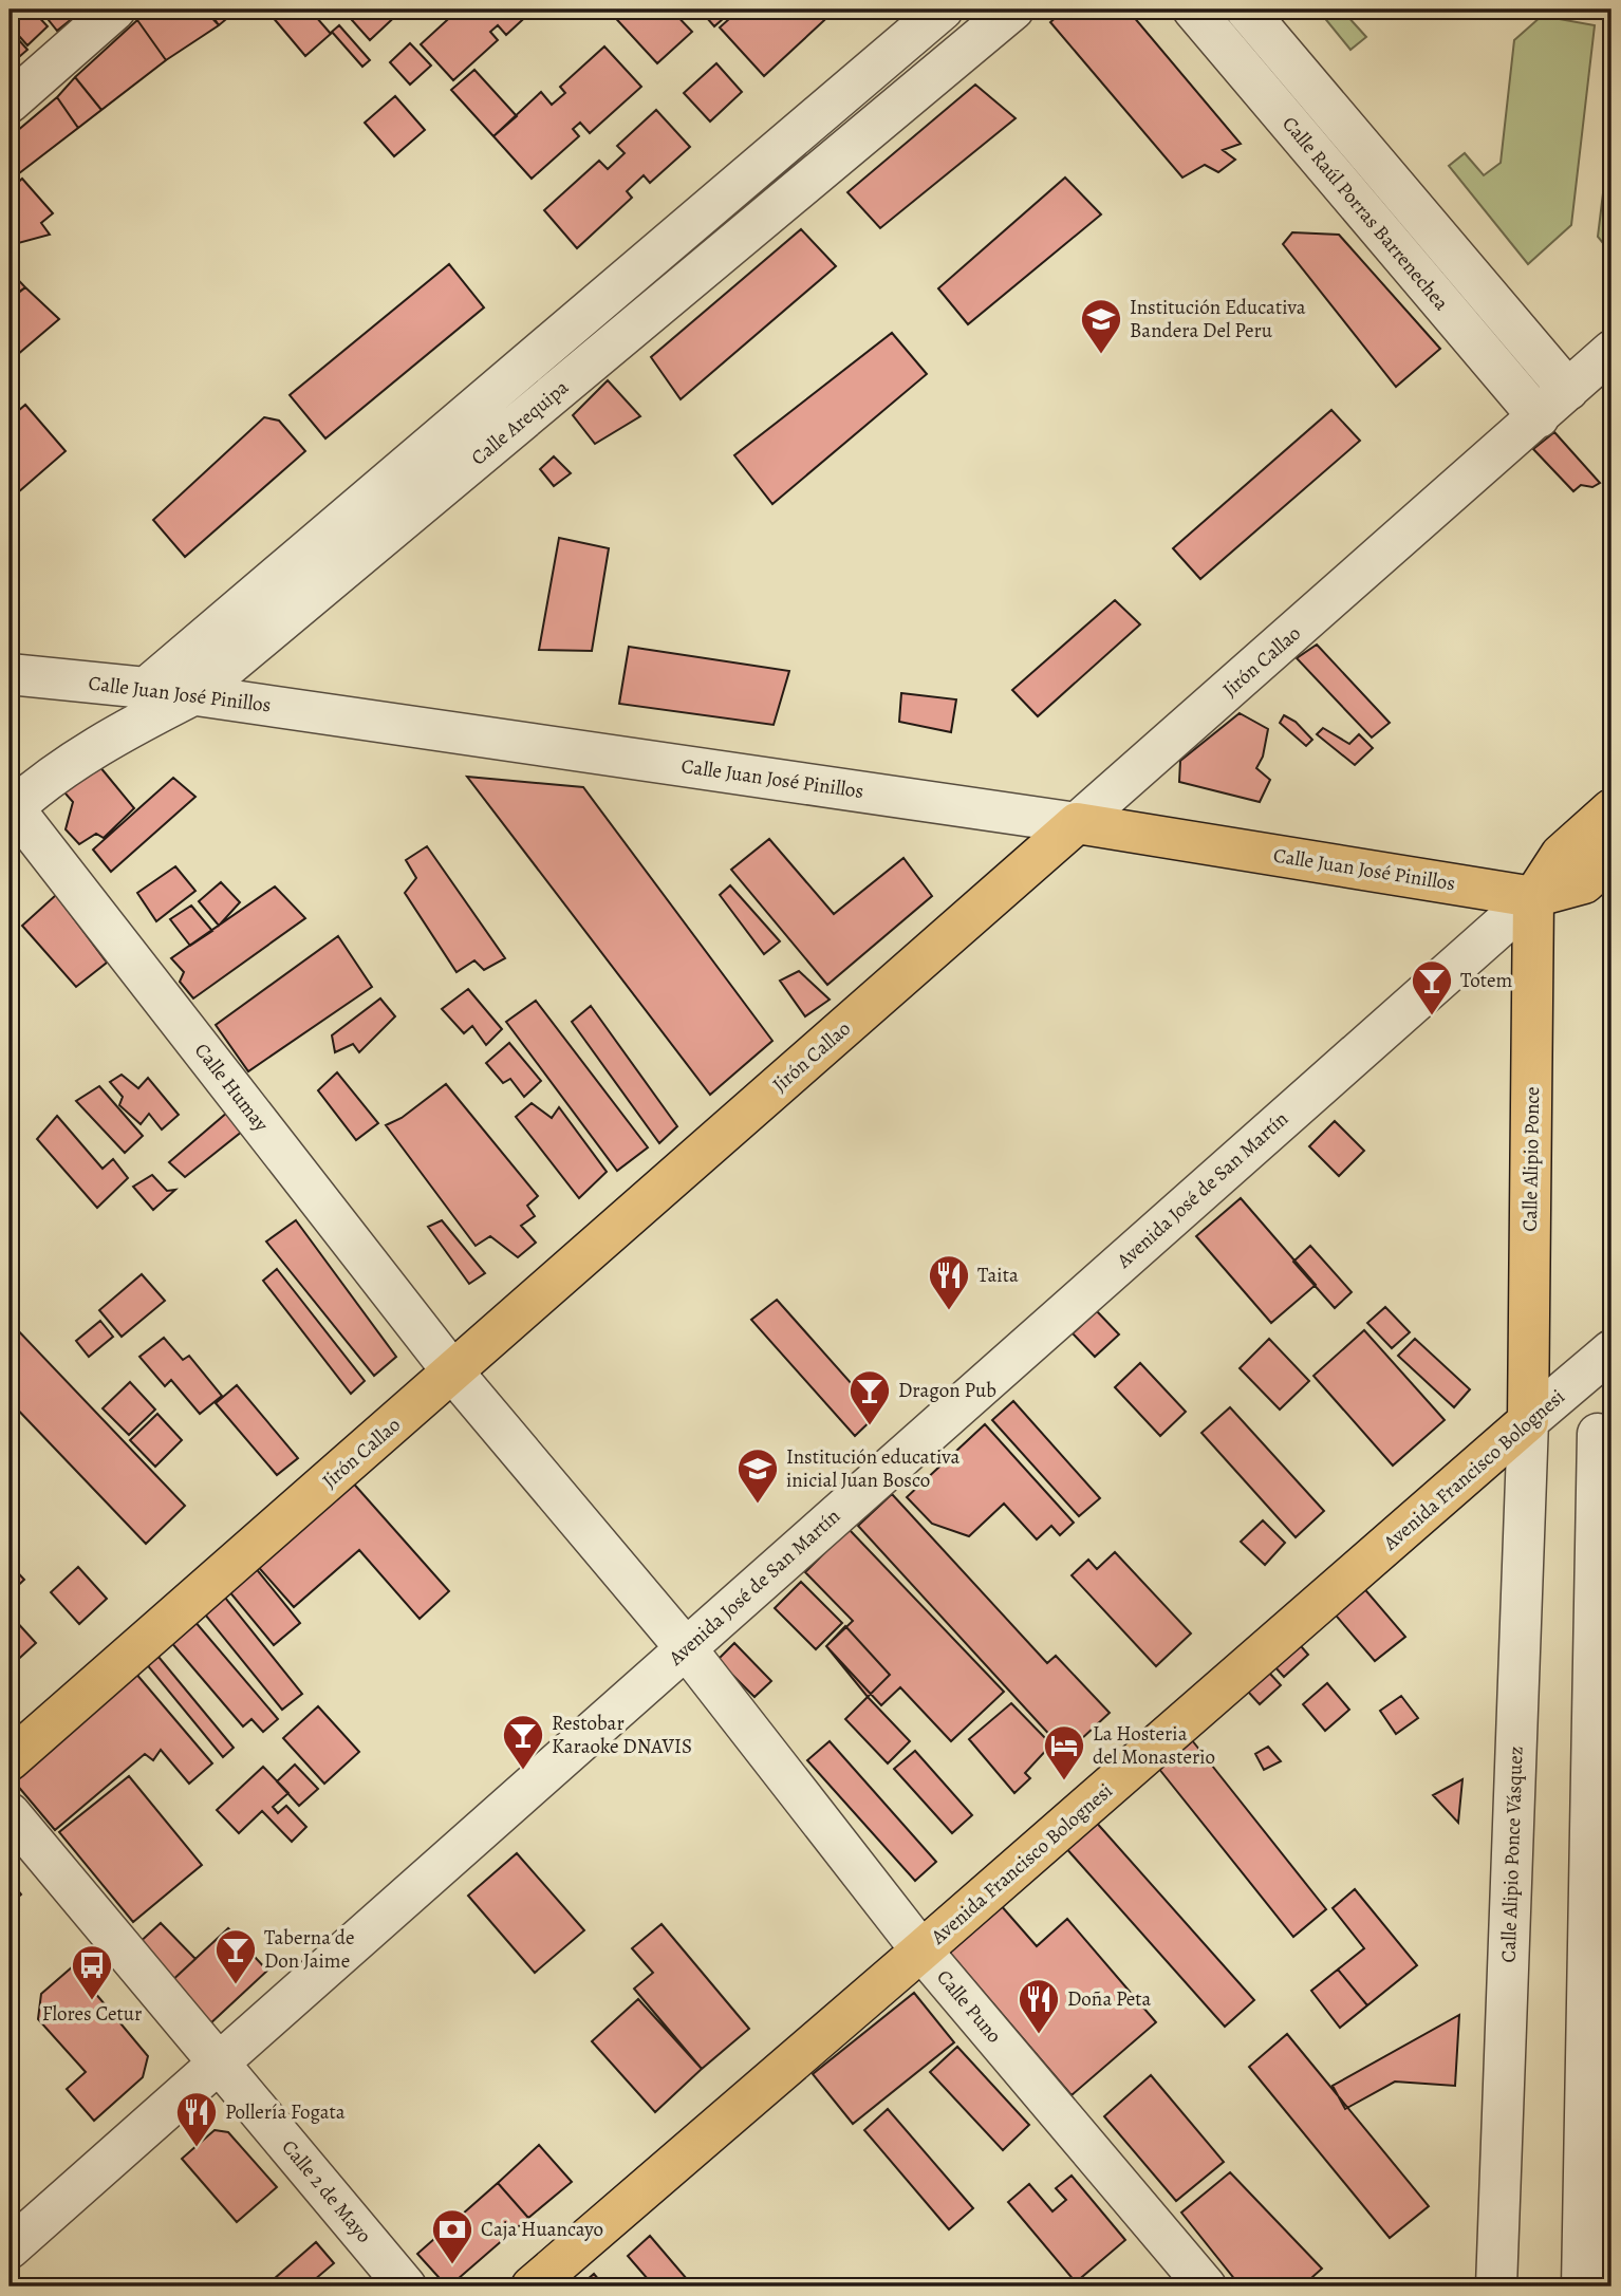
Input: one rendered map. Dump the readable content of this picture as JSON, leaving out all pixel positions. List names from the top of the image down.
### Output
{
  "streets": {
    "main road": [
      "Jirón Callao",
      "Calle Juan José Pinillos",
      "Calle Alipio Ponce",
      "Avenida José de San Martín",
      "Avenida Francisco Bolognesi"
    ],
    "street": [
      "Calle Raúl Porras Barrenechea",
      "Calle Arequipa",
      "Calle Humay",
      "Calle Alipio Ponce Vásquez",
      "Calle Puno",
      "Calle 2 de Mayo"
    ]
  },
  "crossings": [
    ["Calle Raúl Porras Barrenechea", "Jirón Callao"],
    ["Calle Arequipa", "Calle Juan José Pinillos"],
    ["Calle Arequipa", "Calle Humay"],
    ["Jirón Callao", "Calle Juan José Pinillos"],
    ["Jirón Callao", "Calle Humay"],
    ["Calle Juan José Pinillos", "Calle Alipio Ponce"],
    ["Calle Juan José Pinillos", "Avenida José de San Martín"],
    ["Calle Humay", "Avenida José de San Martín"],
    ["Calle Humay", "Calle Puno"],
    ["Calle Alipio Ponce", "Avenida José de San Martín"],
    ["Calle Alipio Ponce", "Avenida Francisco Bolognesi"],
    ["Calle Alipio Ponce", "Calle Alipio Ponce Vásquez"],
    ["Avenida José de San Martín", "Calle Puno"],
    ["Avenida José de San Martín", "Calle 2 de Mayo"],
    ["Avenida Francisco Bolognesi", "Calle Alipio Ponce Vásquez"],
    ["Avenida Francisco Bolognesi", "Calle Puno"]
  ],
  "places": {
    "school or university": ["Institución Educativa Bandera Del Peru", "Institución educativa inicial Juan Bosco"],
    "bar": [
      "Totem",
      "Dragon Pub",
      "Restobar Karaoke DNAVIS",
      "Taberna de Don Jaime"
    ],
    "restaurant": ["Taita", "Doña Peta", "Pollería Fogata"],
    "hotel": ["La Hosteria del Monasterio"],
    "bus stop": ["Flores Cetur"],
    "bank": ["Caja Huancayo"]
  }
}
